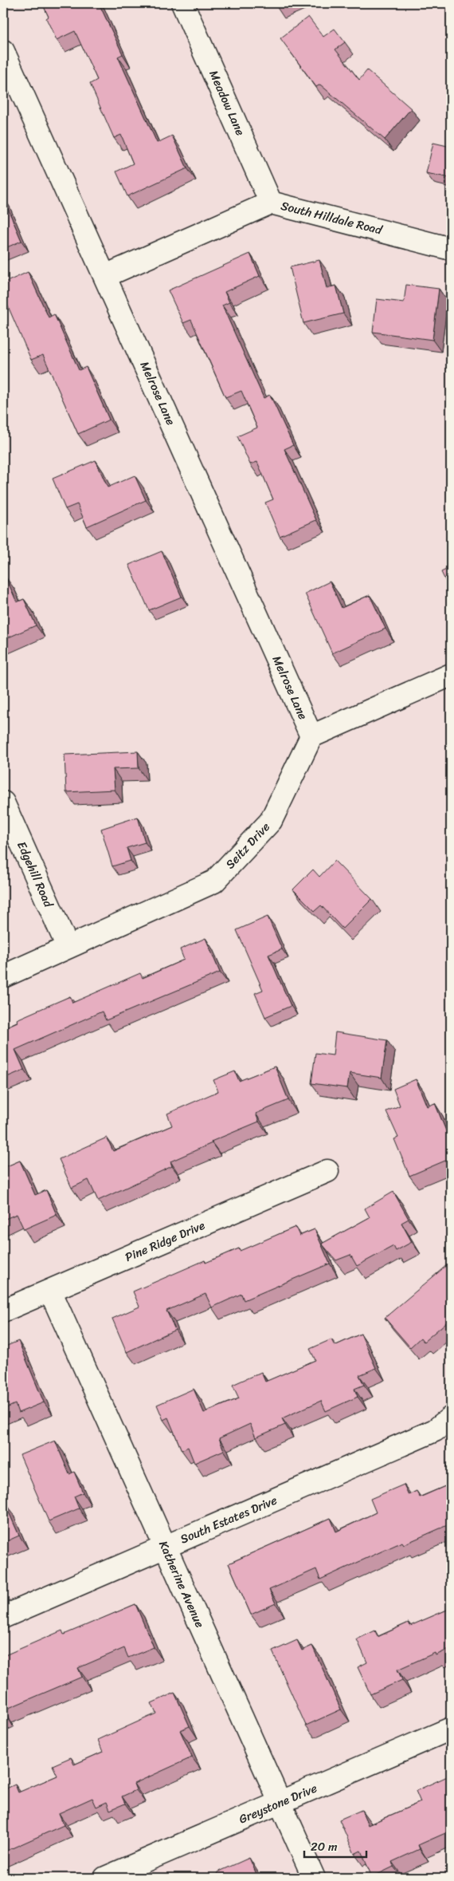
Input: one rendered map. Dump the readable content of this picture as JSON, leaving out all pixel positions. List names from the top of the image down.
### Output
{
  "streets": {
    "street": [
      "Meadow Lane",
      "South Hilldale Road",
      "Melrose Lane",
      "Seitz Drive",
      "Edgehill Road",
      "Pine Ridge Drive",
      "South Estates Drive",
      "Katherine Avenue",
      "Greystone Drive"
    ]
  },
  "crossings": [
    ["Meadow Lane", "South Hilldale Road"],
    ["South Hilldale Road", "Melrose Lane"],
    ["Melrose Lane", "Seitz Drive"],
    ["Seitz Drive", "Edgehill Road"],
    ["Pine Ridge Drive", "Katherine Avenue"],
    ["South Estates Drive", "Katherine Avenue"],
    ["Katherine Avenue", "Greystone Drive"]
  ],
  "scale_bar": "20 m"
}
